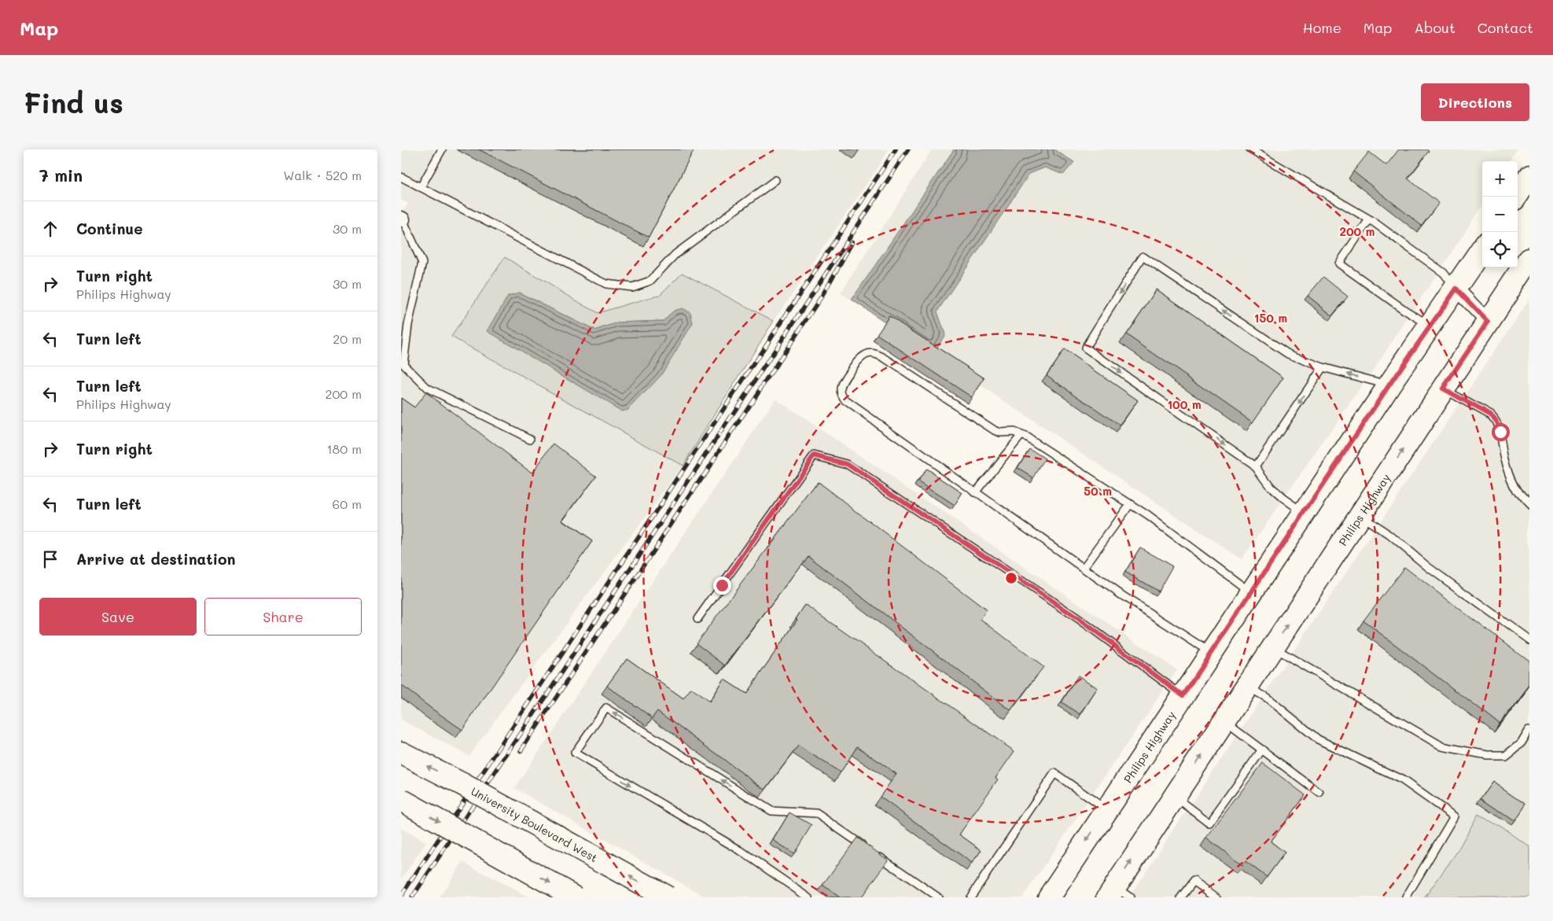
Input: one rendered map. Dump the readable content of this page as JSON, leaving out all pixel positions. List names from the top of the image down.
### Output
{
  "streets": {
    "main road": ["Philips Highway", "University Boulevard West"]
  },
  "page": {
    "header": "Map",
    "nav": [
      "Home",
      "Map",
      "About",
      "Contact"
    ],
    "buttons": [
      "Directions",
      ["Save", "Share"]
    ],
    "title": "Find us",
    "heading": ["7 min", "Walk · 520 m"],
    "map_buttons": ["+", "−"],
    "list": [
      ["Continue", "30 m"],
      ["Turn right", "Philips Highway", "30 m"],
      ["Turn left", "20 m"],
      ["Turn left", "Philips Highway", "200 m"],
      ["Turn right", "180 m"],
      ["Turn left", "60 m"],
      "Arrive at destination"
    ]
  },
  "rings": [
    "200 m",
    "150 m",
    "100 m",
    "50 m"
  ]
}
